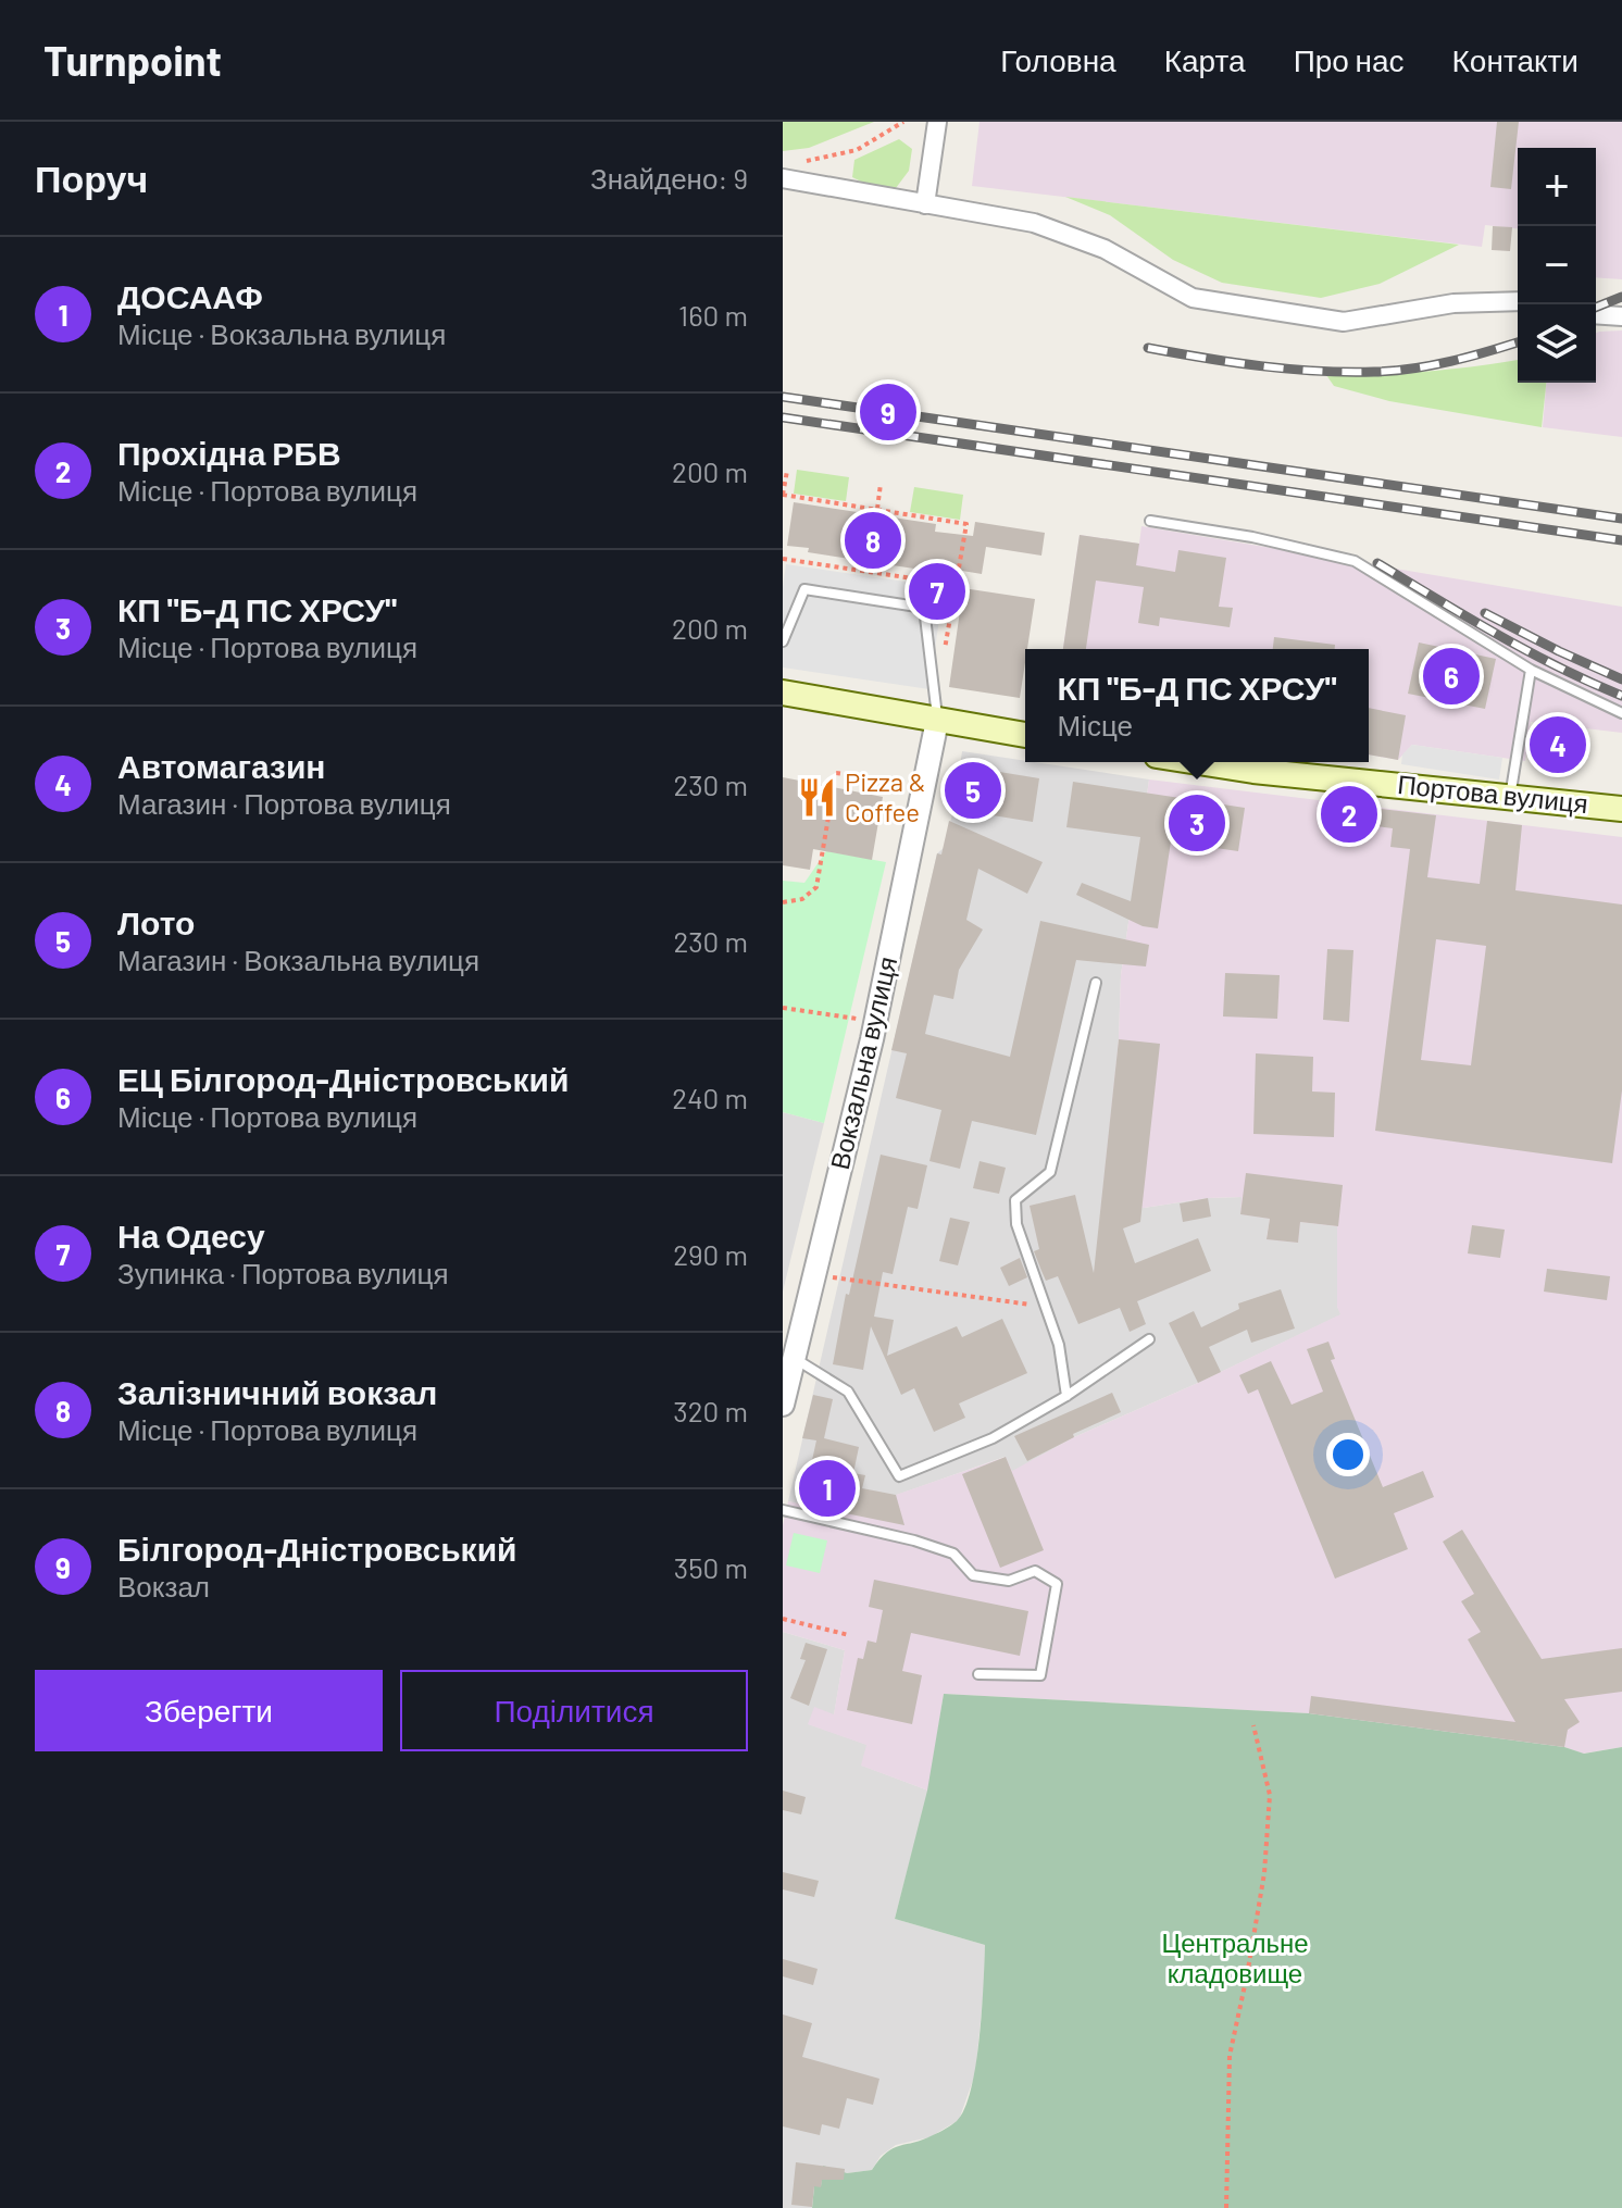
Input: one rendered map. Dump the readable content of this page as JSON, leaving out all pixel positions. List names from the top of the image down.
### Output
{
  "streets": {
    "main road": ["Портова вулиця"],
    "street": ["Вокзальна вулиця"]
  },
  "parks": ["Центральне кладовище"],
  "places": {
    "restaurant": ["Pizza & Coffee"]
  },
  "page": {
    "header": "Turnpoint",
    "nav": [
      "Головна",
      "Карта",
      "Про нас",
      "Контакти"
    ],
    "heading": ["Поруч", "Знайдено: 9"],
    "map_buttons": ["+", "−"],
    "list": [
      {
        "mark": "1",
        "name": "ДОСААФ",
        "note": "Місце · Вокзальна вулиця",
        "value": "160 m"
      },
      {
        "mark": "2",
        "name": "Прохідна РБВ",
        "note": "Місце · Портова вулиця",
        "value": "200 m"
      },
      {
        "mark": "3",
        "name": "КП \"Б-Д ПС ХРСУ\"",
        "note": "Місце · Портова вулиця",
        "value": "200 m"
      },
      {
        "mark": "4",
        "name": "Автомагазин",
        "note": "Магазин · Портова вулиця",
        "value": "230 m"
      },
      {
        "mark": "5",
        "name": "Лото",
        "note": "Магазин · Вокзальна вулиця",
        "value": "230 m"
      },
      {
        "mark": "6",
        "name": "ЕЦ Білгород-Дністровський",
        "note": "Місце · Портова вулиця",
        "value": "240 m"
      },
      {
        "mark": "7",
        "name": "На Одесу",
        "note": "Зупинка · Портова вулиця",
        "value": "290 m"
      },
      {
        "mark": "8",
        "name": "Залізничний вокзал",
        "note": "Місце · Портова вулиця",
        "value": "320 m"
      },
      {
        "mark": "9",
        "name": "Білгород-Дністровський",
        "note": "Вокзал",
        "value": "350 m"
      }
    ],
    "pins": [
      "9",
      "8",
      "7",
      "6",
      "4",
      "5",
      "2",
      "3",
      "1"
    ],
    "popup": ["КП \"Б-Д ПС ХРСУ\"", "Місце"],
    "buttons": ["Зберегти", "Поділитися"]
  }
}
